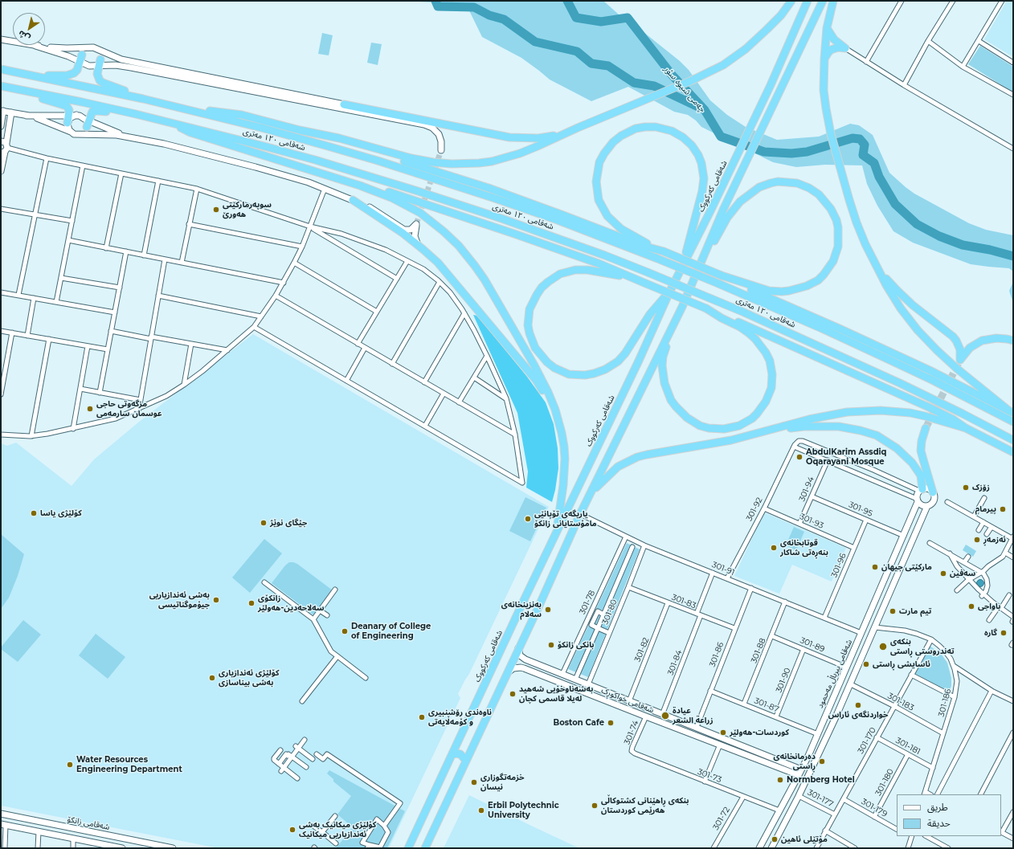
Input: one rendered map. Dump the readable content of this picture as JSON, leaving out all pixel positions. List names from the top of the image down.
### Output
{
  "streets": {
    "highway": ["شەقامی ١٢٠ مەتری", "شەقامی کەرکووک"],
    "main road": ["شەقامی پیرباڵ مەحمود", "شەقامی خواکوڕک", "شەقامی زانکۆ"],
    "street": [
      "301-94",
      "301-92",
      "301-95",
      "301-93",
      "301-96",
      "301-91",
      "301-83",
      "301-78",
      "301-80",
      "301-89",
      "301-82",
      "301-88",
      "301-86",
      "301-84",
      "301-90",
      "301-183",
      "301-186",
      "301-87",
      "301-74",
      "301-170",
      "301-181",
      "301-73",
      "301-180",
      "301-177",
      "301-179",
      "301-72"
    ]
  },
  "crossings": [
    ["301-94", "301-95"],
    ["301-94", "301-93"],
    ["301-92", "301-93"],
    ["301-92", "301-91"],
    ["301-95", "301-96"],
    ["301-95", "شەقامی پیرباڵ مەحمود"],
    ["301-93", "301-96"],
    ["301-96", "301-91"],
    ["301-91", "301-78"],
    ["301-91", "301-80"],
    ["301-91", "301-88"],
    ["301-91", "301-86"],
    ["301-91", "301-84"],
    ["301-91", "شەقامی پیرباڵ مەحمود"],
    ["301-83", "301-80"],
    ["301-83", "301-82"],
    ["301-83", "301-86"],
    ["301-83", "301-84"],
    ["301-78", "شەقامی خواکوڕک"],
    ["301-80", "شەقامی خواکوڕک"],
    ["301-89", "301-88"],
    ["301-89", "شەقامی پیرباڵ مەحمود"],
    ["301-89", "301-90"],
    ["301-82", "شەقامی خواکوڕک"],
    ["301-88", "301-87"],
    ["301-86", "شەقامی خواکوڕک"],
    ["301-86", "301-87"],
    ["301-84", "شەقامی خواکوڕک"],
    ["شەقامی پیرباڵ مەحمود", "شەقامی خواکوڕک"],
    ["شەقامی پیرباڵ مەحمود", "301-87"],
    ["شەقامی پیرباڵ مەحمود", "301-73"],
    ["301-90", "301-87"],
    ["شەقامی خواکوڕک", "301-74"],
    ["301-183", "301-186"],
    ["301-183", "301-170"],
    ["301-186", "301-170"],
    ["301-186", "301-181"],
    ["301-74", "301-73"],
    ["301-170", "301-181"],
    ["301-170", "301-177"],
    ["301-170", "301-179"],
    ["301-181", "301-180"],
    ["301-73", "301-72"],
    ["301-180", "301-179"]
  ],
  "water": ["چەمی شیوە سۆر"],
  "places": [
    "سوپەرمارکێتی هەورێ",
    "مزگەوتی حاجی عوسمان سارمەمی",
    "AbdulKarim Assdiq Oqarayani Mosque",
    "زۆزک",
    "پیرمام",
    "کۆلێژی یاسا",
    "یاریگەی تۆپانێی مامۆستایانی زانکۆ",
    "جێگای نوێژ",
    "ئەزمەڕ",
    "قوتابخانەی بنەڕەتی شاکار",
    "مارکێتی جیهان",
    "سەفین",
    "بەشی ئەندازیاریی جیۆموگناتیسی",
    "زانکۆی سەلاحەدین-هەولێر",
    "باواجی",
    "بەنزینخانەی سەلام",
    "تيم مارت",
    "Deanary of College of Engineering",
    "گارە",
    "بانکی زانکۆ",
    "بنکەی تەندروستی ڕاستی",
    "ئاسایشی ڕاستی",
    "کۆلێژی ئەندازیاری بەشی بیناسازی",
    "بەشەناوخۆیی شەهید لەیلا قاسمی کچان",
    "خواردنگەی ئاراس",
    "عيادة زراعة الشعر",
    "ناوەندی ڕۆشنبیری و کۆمەڵایەتی",
    "Boston Cafe",
    "کوردسات-هەولێر",
    "دەرمانخانەی ڕاستی",
    "Water Resources Engineering Department",
    "Normberg Hotel",
    "خزمەتگوزاری نیسان",
    "بنکەی ڕاهێنانی کشتوکاڵی هەرێمی کوردستان",
    "Erbil Polytechnic University",
    "کۆلێژی میکانیک بەشی ئەندازیاریی میکانیک",
    "مۆتێلی ئاهین"
  ],
  "legend": ["طريق", "حديقة"],
  "north": "bottom left"
}
